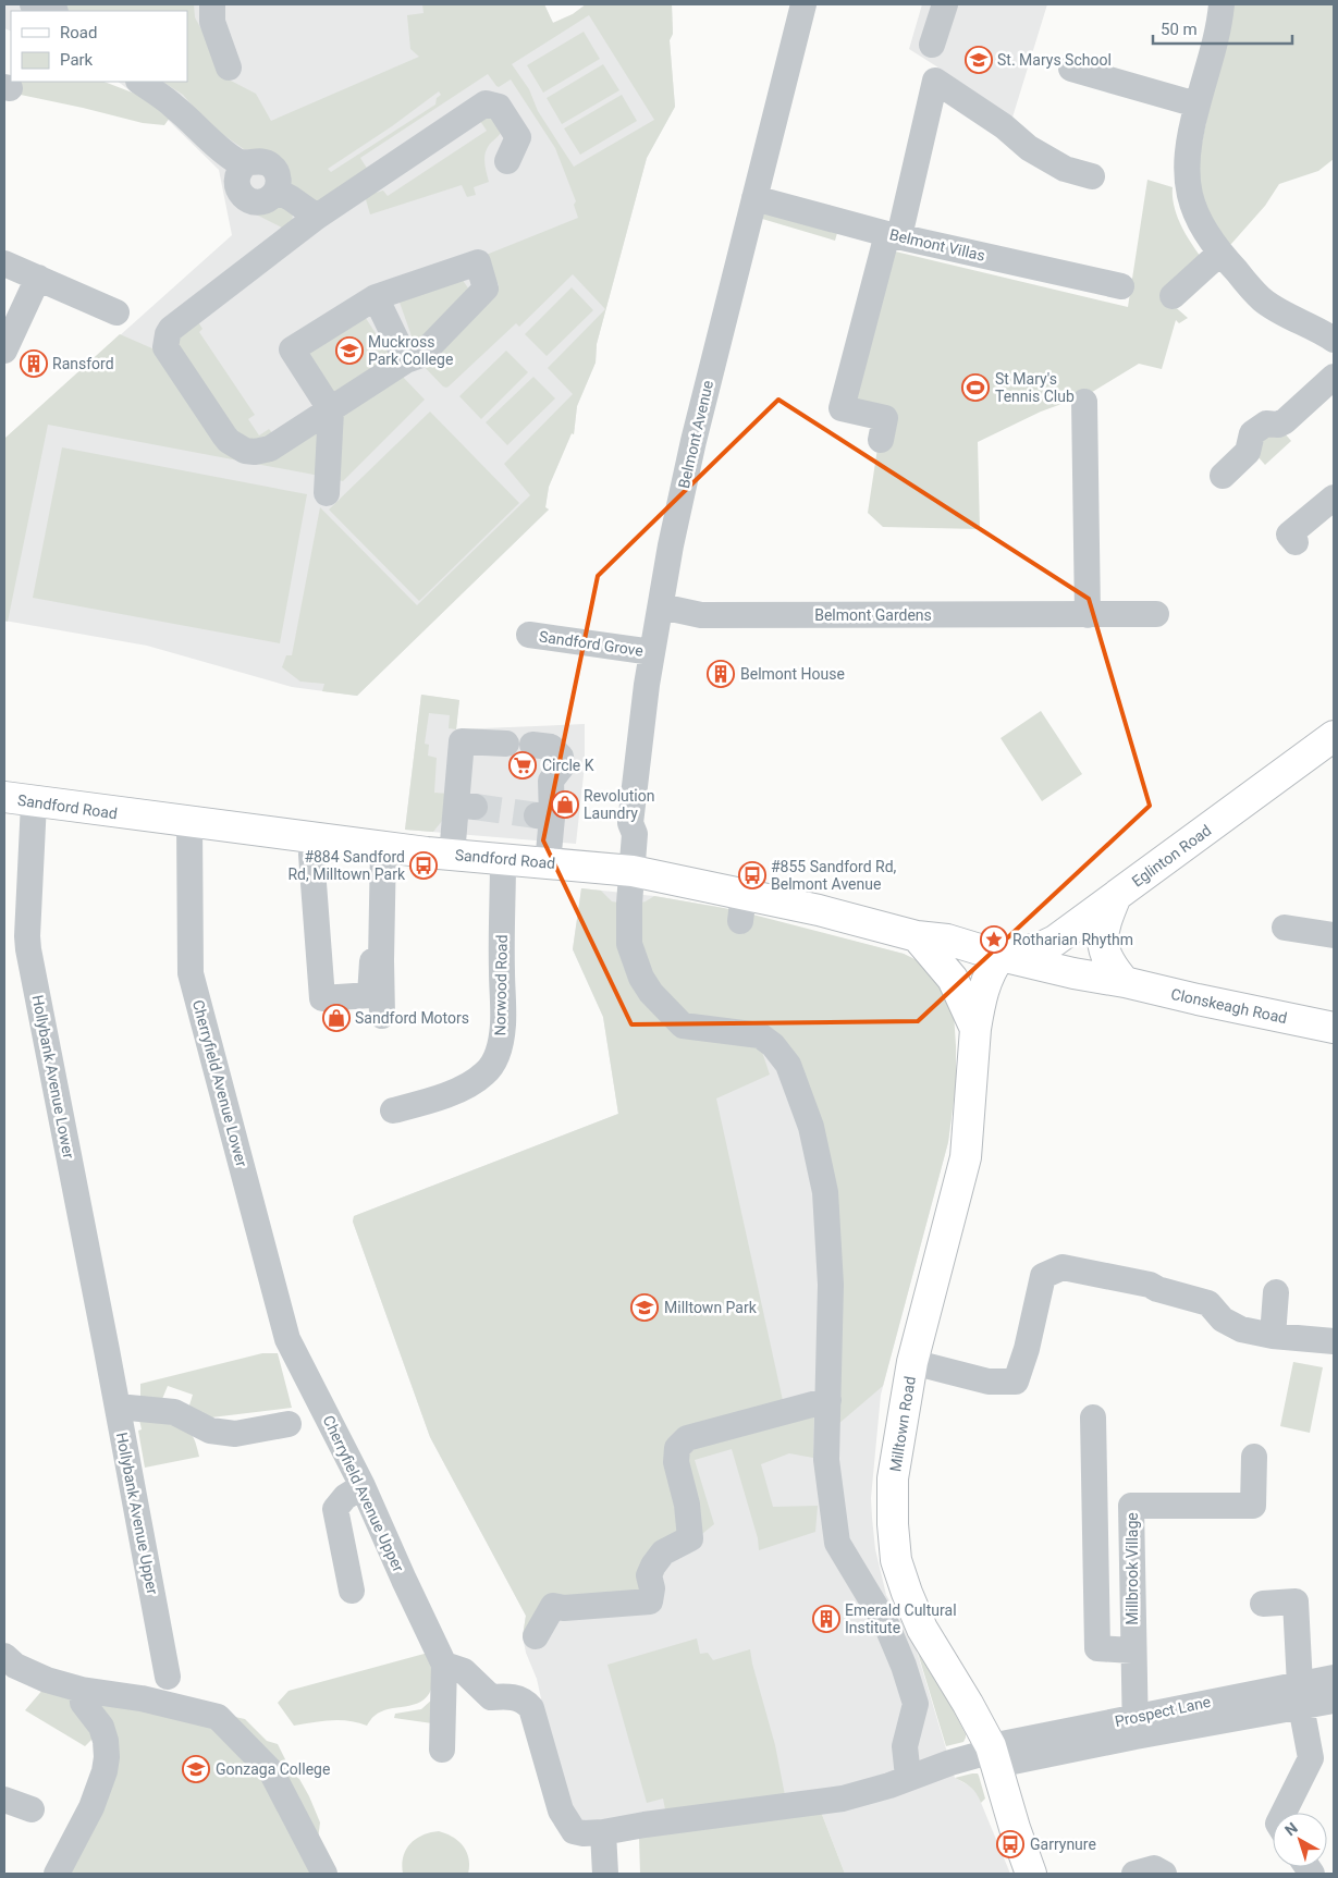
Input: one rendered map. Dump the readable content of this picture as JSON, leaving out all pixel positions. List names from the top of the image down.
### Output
{
  "streets": {
    "main road": [
      "Sandford Road",
      "Eglinton Road",
      "Clonskeagh Road",
      "Milltown Road"
    ],
    "street": [
      "Belmont Villas",
      "Belmont Avenue",
      "Belmont Gardens",
      "Sandford Grove",
      "Norwood Road",
      "Hollybank Avenue Lower",
      "Cherryfield Avenue Lower",
      "Cherryfield Avenue Upper",
      "Hollybank Avenue Upper",
      "Millbrook Village",
      "Prospect Lane"
    ]
  },
  "crossings": [
    ["Belmont Villas", "Belmont Avenue"],
    ["Belmont Avenue", "Belmont Gardens"],
    ["Belmont Avenue", "Sandford Grove"],
    ["Belmont Avenue", "Sandford Road"],
    ["Belmont Avenue", "Prospect Lane"],
    ["Sandford Road", "Eglinton Road"],
    ["Sandford Road", "Norwood Road"],
    ["Sandford Road", "Clonskeagh Road"],
    ["Sandford Road", "Hollybank Avenue Lower"],
    ["Sandford Road", "Cherryfield Avenue Lower"],
    ["Sandford Road", "Milltown Road"],
    ["Eglinton Road", "Clonskeagh Road"],
    ["Eglinton Road", "Milltown Road"],
    ["Clonskeagh Road", "Milltown Road"],
    ["Hollybank Avenue Lower", "Hollybank Avenue Upper"],
    ["Cherryfield Avenue Lower", "Cherryfield Avenue Upper"],
    ["Milltown Road", "Prospect Lane"],
    ["Cherryfield Avenue Upper", "Prospect Lane"],
    ["Millbrook Village", "Prospect Lane"]
  ],
  "places": {
    "school or university": [
      "St. Marys School",
      "Muckross Park College",
      "Milltown Park",
      "Gonzaga College"
    ],
    "building": ["Ransford", "Belmont House", "Emerald Cultural Institute"],
    "sports": ["St Mary's Tennis Club"],
    "supermarket": ["Circle K"],
    "shop": ["Revolution Laundry", "Sandford Motors"],
    "bus stop": ["#884 Sandford Rd, Milltown Park", "#855 Sandford Rd, Belmont Avenue", "Garrynure"],
    "place": ["Rotharian Rhythm"]
  },
  "legend": ["Road", "Park"],
  "scale_bar": "50 m",
  "north": "top left"
}
